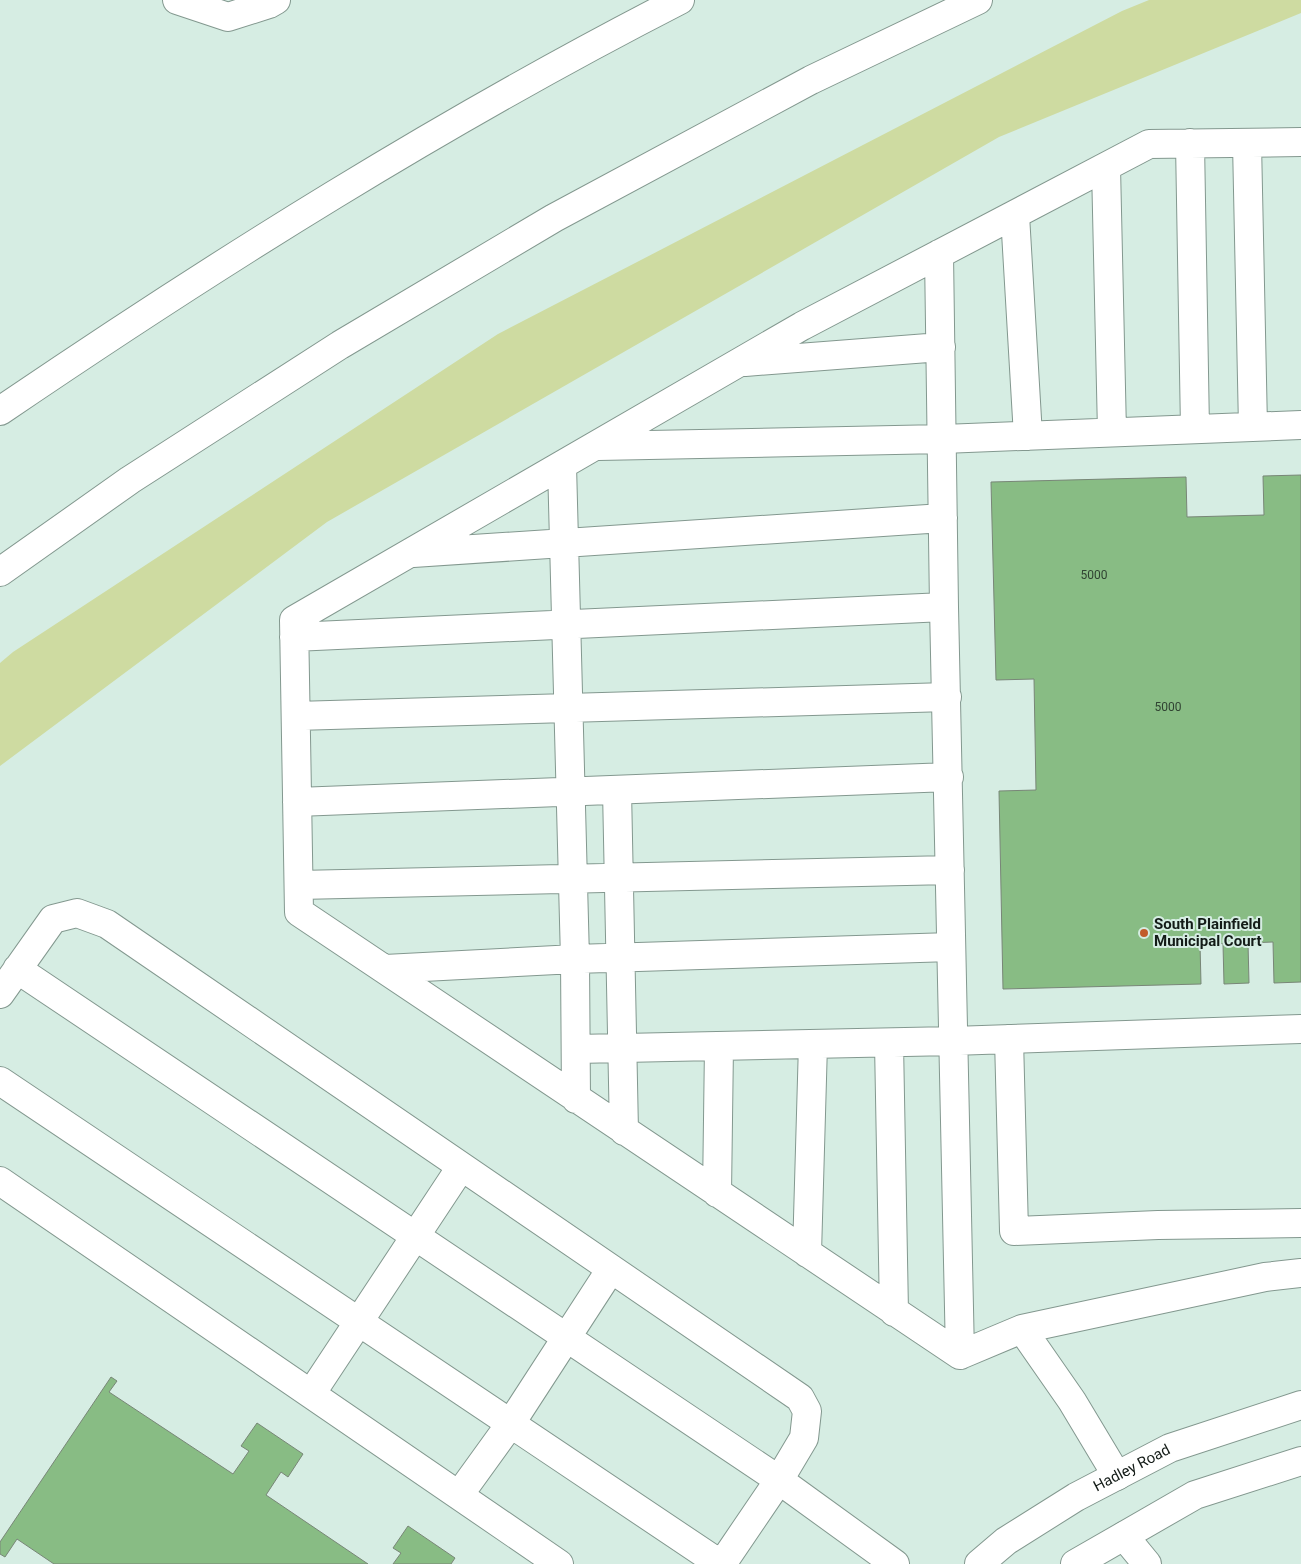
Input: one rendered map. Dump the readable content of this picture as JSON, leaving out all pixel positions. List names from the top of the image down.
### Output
{
  "streets": {
    "main road": ["Hadley Road"]
  },
  "places": ["South Plainfield Municipal Court"],
  "house_numbers": ["5000", "5000"]
}
